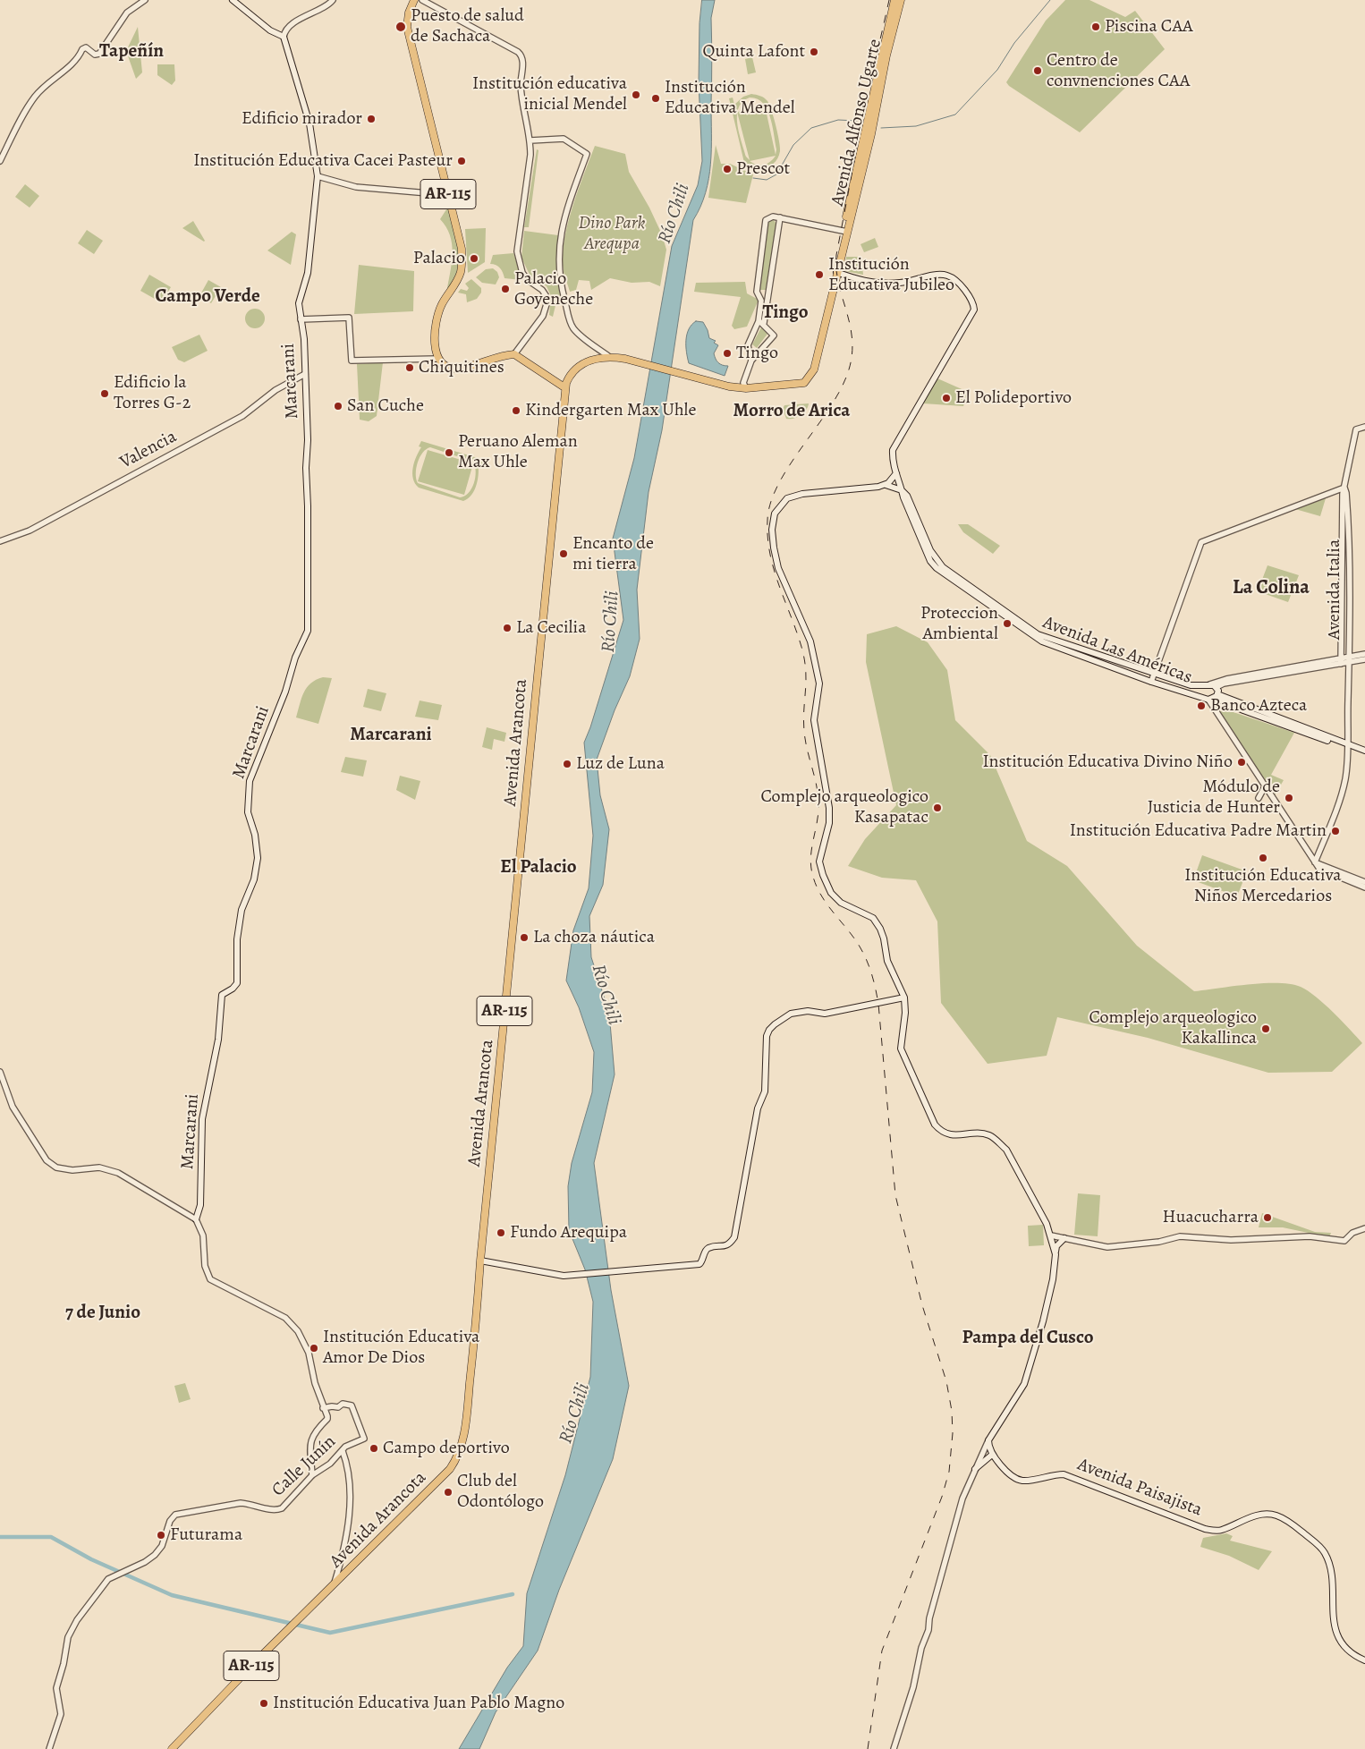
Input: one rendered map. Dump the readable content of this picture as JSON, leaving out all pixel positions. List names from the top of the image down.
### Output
{
  "streets": {
    "main road": [
      "Avenida Alfonso Ugarte",
      "AR-115",
      "Marcarani",
      "Avenida Las Américas",
      "Avenida Arancota",
      "Avenida Paisajista"
    ],
    "street": ["Valencia", "Avenida Italia", "Calle Junín"]
  },
  "crossings": [
    ["Avenida Alfonso Ugarte", "Avenida Las Américas"],
    ["Avenida Alfonso Ugarte", "Avenida Arancota"],
    ["AR-115", "Avenida Arancota"],
    ["Marcarani", "Valencia"],
    ["Avenida Italia", "Avenida Las Américas"]
  ],
  "districts": [
    "Tapeñín",
    "Campo Verde",
    "Tingo",
    "Morro de Arica",
    "La Colina",
    "Marcarani",
    "El Palacio",
    "7 de Junio",
    "Pampa del Cusco"
  ],
  "water": ["Río Chili"],
  "parks": ["Dino Park Arequpa"],
  "places": [
    "Puesto de salud de Sachaca",
    "Piscina CAA",
    "Quinta Lafont",
    "Centro de convnenciones CAA",
    "Institución educativa inicial Mendel",
    "Institución Educativa Mendel",
    "Edificio mirador",
    "Institución Educativa Cacei Pasteur",
    "Prescot",
    "Palacio",
    "Institución Educativa Jubileo",
    "Palacio Goyeneche",
    "Tingo",
    "Chiquitines",
    "Edificio la Torres G-2",
    "El Polideportivo",
    "San Cuche",
    "Kindergarten Max Uhle",
    "Peruano Aleman Max Uhle",
    "Encanto de mi tierra",
    "Proteccion Ambiental",
    "La Cecilia",
    "Banco Azteca",
    "Institución Educativa Divino Niño",
    "Luz de Luna",
    "Módulo de Justicia de Hunter",
    "Complejo arqueologico Kasapatac",
    "Institución Educativa Padre Martin",
    "Institución Educativa Niños Mercedarios",
    "La choza náutica",
    "Complejo arqueologico Kakallinca",
    "Huacucharra",
    "Fundo Arequipa",
    "Institución Educativa Amor De Dios",
    "Campo deportivo",
    "Club del Odontólogo",
    "Futurama",
    "Institución Educativa Juan Pablo Magno"
  ]
}
